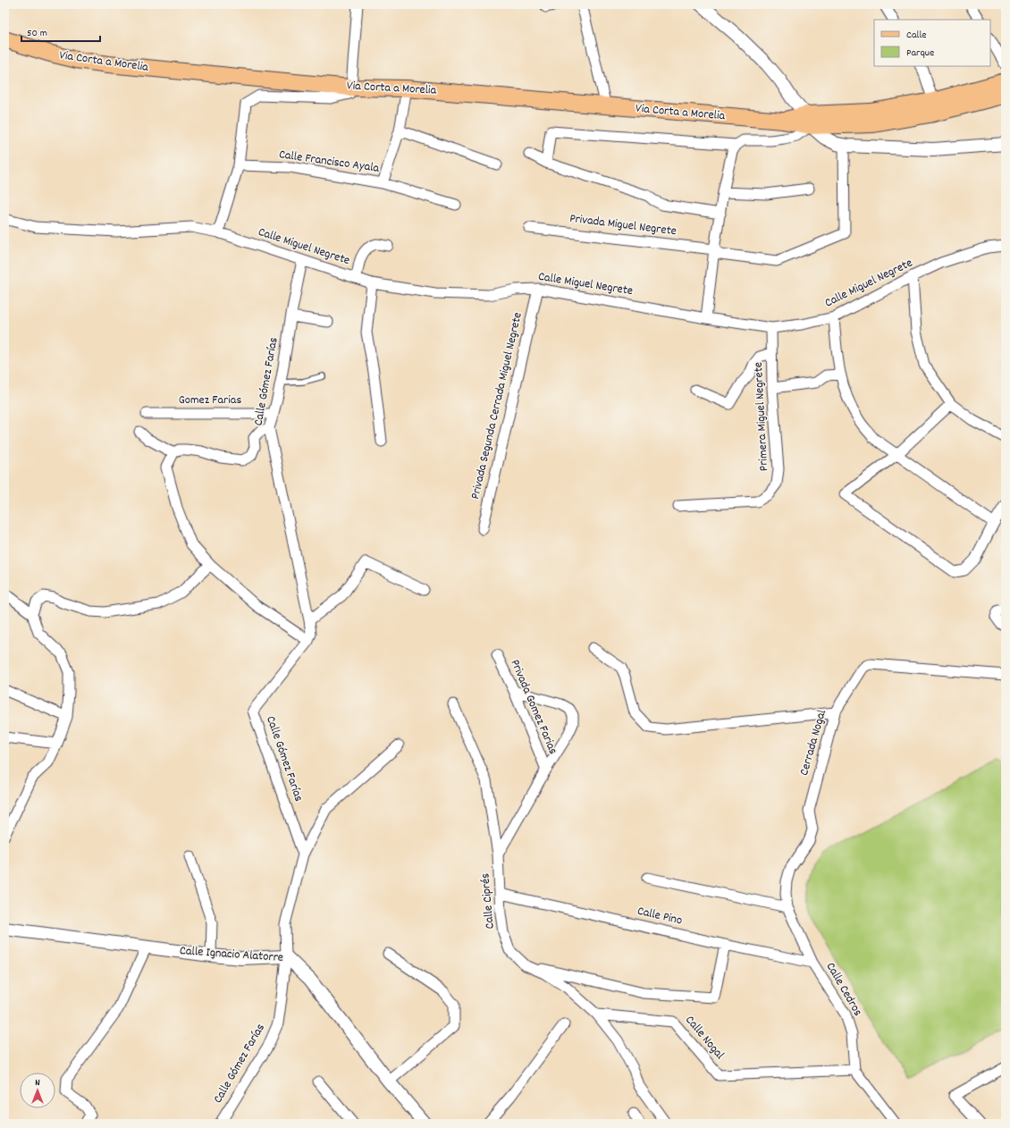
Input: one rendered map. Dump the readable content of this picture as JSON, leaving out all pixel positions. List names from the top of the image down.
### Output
{
  "streets": {
    "main road": ["Via Corta a Morelia"],
    "street": [
      "Calle Francisco Ayala",
      "Privada Miguel Negrete",
      "Calle Miguel Negrete",
      "Calle Gómez Farías",
      "Gomez Farias",
      "Privada Segunda Cerrada Miguel Negrete",
      "Primera Miguel Negrete",
      "Privada Gomez Farias",
      "Cerrada Nogal",
      "Calle Ciprés",
      "Calle Pino",
      "Calle Ignacio Alatorre",
      "Calle Cedros",
      "Calle Nogal"
    ]
  },
  "crossings": [
    ["Via Corta a Morelia", "Calle Francisco Ayala"],
    ["Calle Miguel Negrete", "Calle Gómez Farías"],
    ["Calle Miguel Negrete", "Privada Segunda Cerrada Miguel Negrete"],
    ["Calle Miguel Negrete", "Primera Miguel Negrete"],
    ["Calle Gómez Farías", "Gomez Farias"],
    ["Calle Gómez Farías", "Calle Ignacio Alatorre"],
    ["Cerrada Nogal", "Calle Pino"],
    ["Cerrada Nogal", "Calle Cedros"],
    ["Calle Ciprés", "Calle Pino"],
    ["Calle Ciprés", "Calle Nogal"],
    ["Calle Pino", "Calle Cedros"],
    ["Calle Pino", "Calle Nogal"],
    ["Calle Cedros", "Calle Nogal"]
  ],
  "legend": ["Calle", "Parque"],
  "scale_bar": "50 m",
  "north": "top"
}
